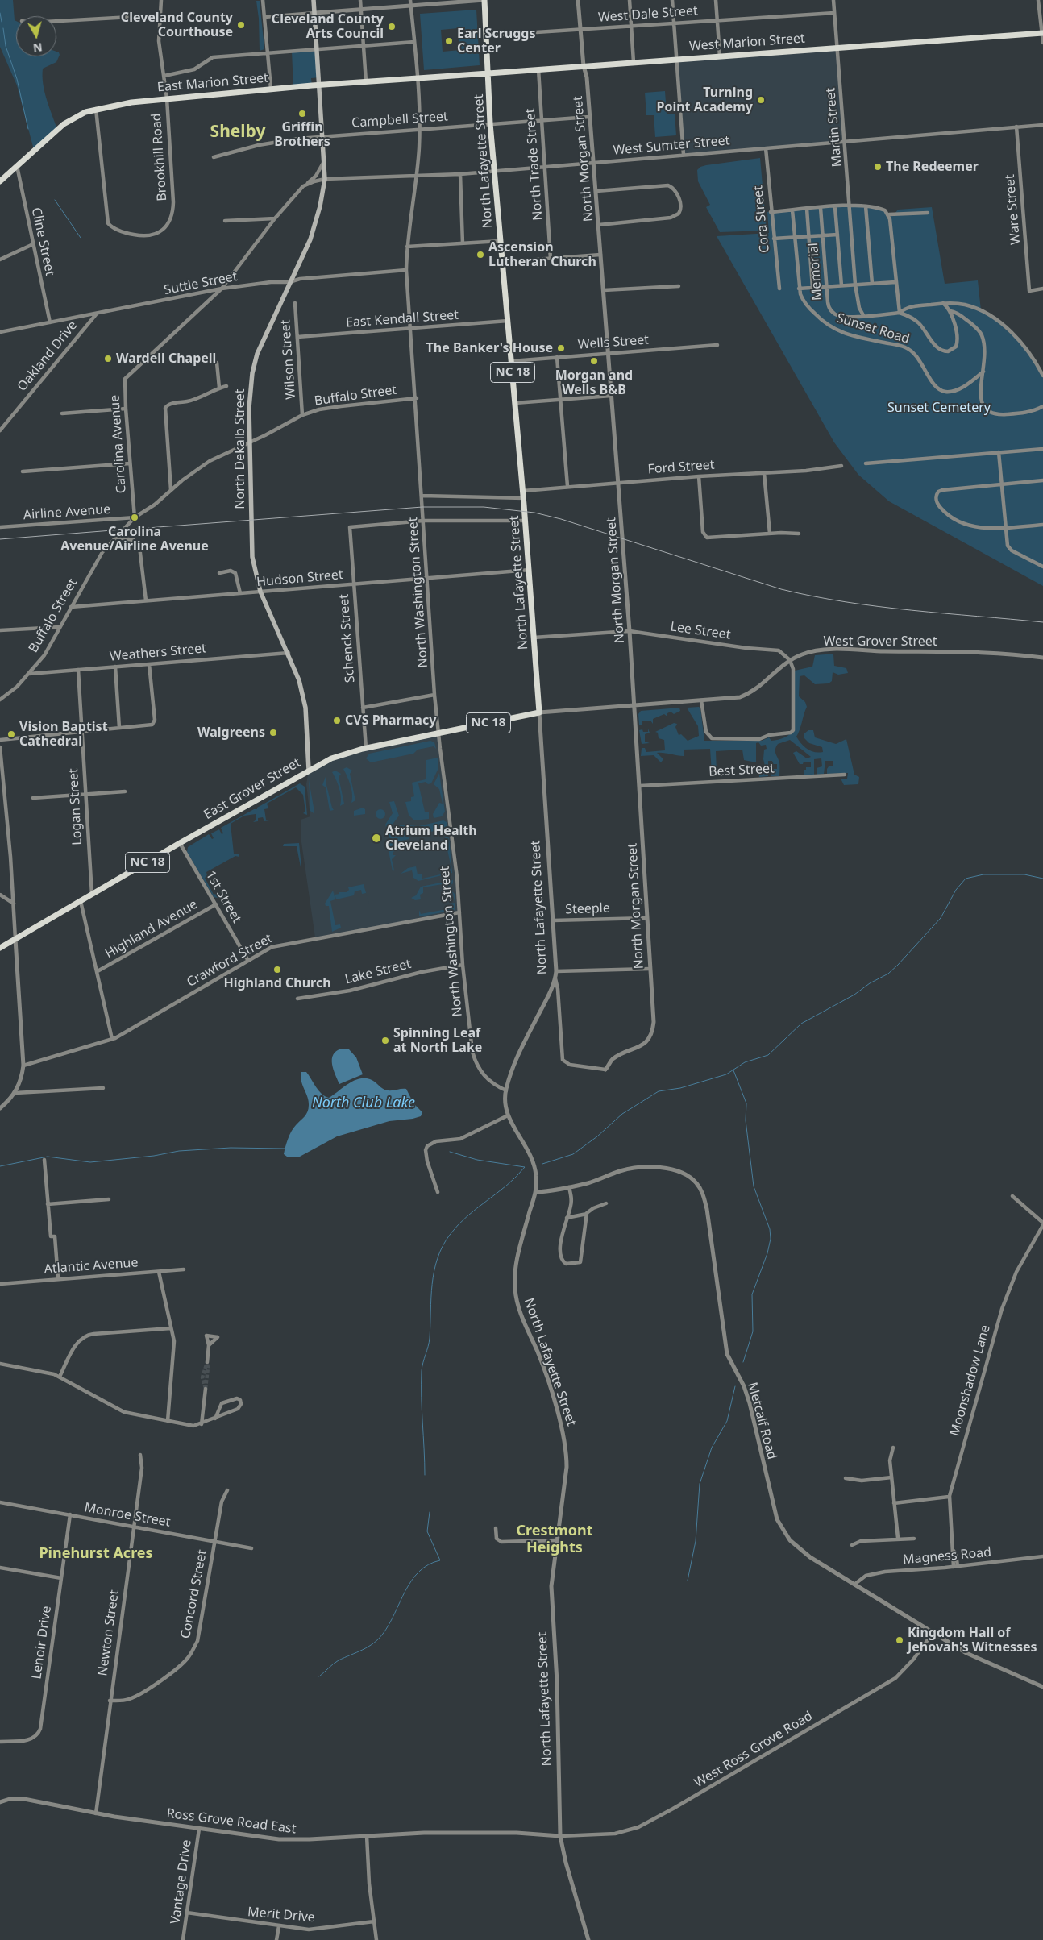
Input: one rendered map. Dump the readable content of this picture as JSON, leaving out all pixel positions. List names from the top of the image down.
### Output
{
  "streets": {
    "main road": [
      "West Marion Street",
      "East Marion Street",
      "North Lafayette Street",
      "NC 18",
      "North Dekalb Street",
      "East Grover Street"
    ],
    "street": [
      "West Dale Street",
      "Campbell Street",
      "Martin Street",
      "West Sumter Street",
      "Brookhill Road",
      "North Morgan Street",
      "North Trade Street",
      "Ware Street",
      "Cora Street",
      "Cline Street",
      "Memorial",
      "Suttle Street",
      "East Kendall Street",
      "Sunset Road",
      "Wells Street",
      "Oakland Drive",
      "Wilson Street",
      "Buffalo Street",
      "Carolina Avenue",
      "Ford Street",
      "Airline Avenue",
      "Hudson Street",
      "North Washington Street",
      "Lee Street",
      "Schenck Street",
      "West Grover Street",
      "Weathers Street",
      "Best Street",
      "Logan Street",
      "1st Street",
      "Steeple",
      "Highland Avenue",
      "Crawford Street",
      "Lake Street",
      "Atlantic Avenue",
      "Moonshadow Lane",
      "Metcalf Road",
      "Monroe Street",
      "Magness Road",
      "Concord Street",
      "Newton Street",
      "Lenoir Drive",
      "West Ross Grove Road",
      "Ross Grove Road East",
      "Vantage Drive",
      "Merit Drive"
    ]
  },
  "crossings": [
    ["West Dale Street", "Martin Street"],
    ["West Dale Street", "North Morgan Street"],
    ["West Dale Street", "North Lafayette Street"],
    ["West Dale Street", "NC 18"],
    ["West Marion Street", "East Marion Street"],
    ["West Marion Street", "Martin Street"],
    ["West Marion Street", "North Morgan Street"],
    ["West Marion Street", "North Lafayette Street"],
    ["West Marion Street", "North Trade Street"],
    ["East Marion Street", "Brookhill Road"],
    ["East Marion Street", "Cline Street"],
    ["East Marion Street", "North Dekalb Street"],
    ["East Marion Street", "North Washington Street"],
    ["Campbell Street", "North Morgan Street"],
    ["Campbell Street", "North Lafayette Street"],
    ["Campbell Street", "North Trade Street"],
    ["Campbell Street", "North Dekalb Street"],
    ["Campbell Street", "North Washington Street"],
    ["Martin Street", "West Sumter Street"],
    ["Martin Street", "Memorial"],
    ["West Sumter Street", "North Morgan Street"],
    ["West Sumter Street", "North Lafayette Street"],
    ["West Sumter Street", "North Trade Street"],
    ["West Sumter Street", "Ware Street"],
    ["West Sumter Street", "Cora Street"],
    ["West Sumter Street", "North Dekalb Street"],
    ["West Sumter Street", "North Washington Street"],
    ["North Morgan Street", "Wells Street"],
    ["North Morgan Street", "Ford Street"],
    ["North Morgan Street", "Lee Street"],
    ["North Morgan Street", "West Grover Street"],
    ["North Morgan Street", "Best Street"],
    ["North Morgan Street", "Steeple"],
    ["North Lafayette Street", "East Kendall Street"],
    ["North Lafayette Street", "Wells Street"],
    ["North Lafayette Street", "NC 18"],
    ["North Lafayette Street", "Ford Street"],
    ["North Lafayette Street", "Hudson Street"],
    ["North Lafayette Street", "North Washington Street"],
    ["North Lafayette Street", "Lee Street"],
    ["North Lafayette Street", "West Grover Street"],
    ["North Lafayette Street", "East Grover Street"],
    ["North Lafayette Street", "Steeple"],
    ["North Lafayette Street", "Metcalf Road"],
    ["North Lafayette Street", "West Ross Grove Road"],
    ["North Lafayette Street", "Ross Grove Road East"],
    ["Cline Street", "Suttle Street"],
    ["Suttle Street", "Oakland Drive"],
    ["Suttle Street", "Carolina Avenue"],
    ["Suttle Street", "North Dekalb Street"],
    ["Suttle Street", "North Washington Street"],
    ["East Kendall Street", "Wilson Street"],
    ["East Kendall Street", "North Washington Street"],
    ["Wilson Street", "Buffalo Street"],
    ["Buffalo Street", "Carolina Avenue"],
    ["Buffalo Street", "North Dekalb Street"],
    ["Buffalo Street", "Airline Avenue"],
    ["Buffalo Street", "Hudson Street"],
    ["Buffalo Street", "North Washington Street"],
    ["Buffalo Street", "Weathers Street"],
    ["Carolina Avenue", "Airline Avenue"],
    ["North Dekalb Street", "Hudson Street"],
    ["North Dekalb Street", "Weathers Street"],
    ["North Dekalb Street", "East Grover Street"],
    ["Hudson Street", "North Washington Street"],
    ["Hudson Street", "Schenck Street"],
    ["North Washington Street", "Schenck Street"],
    ["North Washington Street", "East Grover Street"],
    ["North Washington Street", "Crawford Street"],
    ["North Washington Street", "Lake Street"],
    ["Lee Street", "West Grover Street"],
    ["Schenck Street", "East Grover Street"],
    ["West Grover Street", "East Grover Street"],
    ["Weathers Street", "Logan Street"],
    ["East Grover Street", "Logan Street"],
    ["East Grover Street", "1st Street"],
    ["1st Street", "Highland Avenue"],
    ["1st Street", "Crawford Street"],
    ["Moonshadow Lane", "Magness Road"],
    ["Metcalf Road", "Magness Road"],
    ["Metcalf Road", "West Ross Grove Road"],
    ["Monroe Street", "Concord Street"],
    ["Monroe Street", "Newton Street"],
    ["Monroe Street", "Lenoir Drive"],
    ["Concord Street", "Newton Street"],
    ["Newton Street", "Ross Grove Road East"],
    ["West Ross Grove Road", "Ross Grove Road East"],
    ["Ross Grove Road East", "Vantage Drive"],
    ["Vantage Drive", "Merit Drive"]
  ],
  "districts": ["Shelby", "Crestmont Heights", "Pinehurst Acres"],
  "water": ["North Club Lake"],
  "parks": ["Sunset Cemetery"],
  "places": [
    "Cleveland County Courthouse",
    "Cleveland County Arts Council",
    "Earl Scruggs Center",
    "Turning Point Academy",
    "Griffin Brothers",
    "The Redeemer",
    "Ascension Lutheran Church",
    "The Banker's House",
    "Wardell Chapell",
    "Morgan and Wells B&B",
    "Carolina Avenue/Airline Avenue",
    "CVS Pharmacy",
    "Walgreens",
    "Vision Baptist Cathedral",
    "Atrium Health Cleveland",
    "Highland Church",
    "Spinning Leaf at North Lake",
    "Kingdom Hall of Jehovah's Witnesses"
  ],
  "north": "bottom"
}
